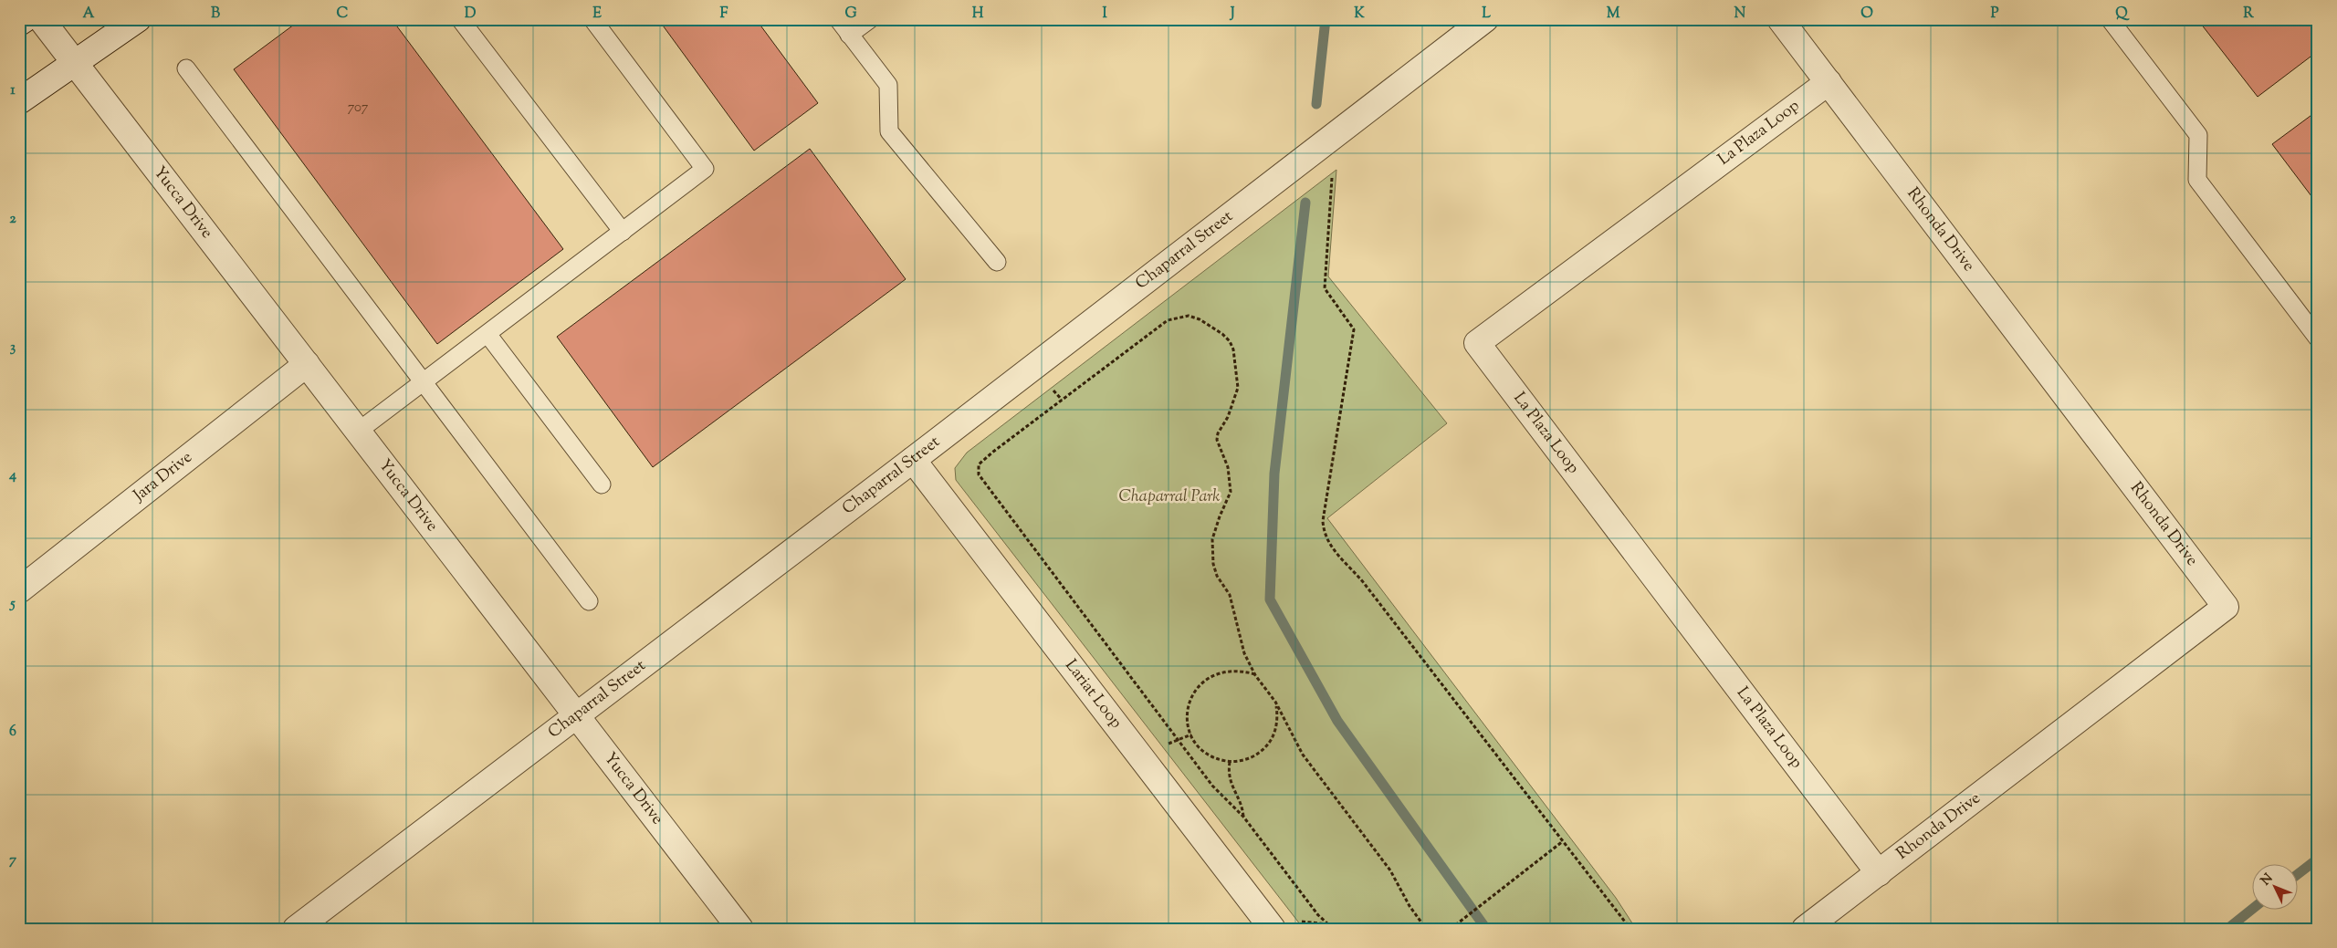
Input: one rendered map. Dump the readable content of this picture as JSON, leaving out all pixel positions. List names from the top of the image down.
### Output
{
  "streets": {
    "street": [
      "La Plaza Loop",
      "Yucca Drive",
      "Rhonda Drive",
      "Chaparral Street",
      "Jara Drive",
      "Lariat Loop"
    ]
  },
  "crossings": [
    ["La Plaza Loop", "Rhonda Drive"],
    ["Yucca Drive", "Chaparral Street"],
    ["Yucca Drive", "Jara Drive"],
    ["Chaparral Street", "Lariat Loop"]
  ],
  "parks": ["Chaparral Park"],
  "house_numbers": ["707"],
  "north": "top left",
  "grid": {
    "columns": [
      "A",
      "B",
      "C",
      "D",
      "E",
      "F",
      "G",
      "H",
      "I",
      "J",
      "K",
      "L",
      "M",
      "N",
      "O",
      "P",
      "Q",
      "R"
    ],
    "rows": [
      "1",
      "2",
      "3",
      "4",
      "5",
      "6",
      "7"
    ]
  }
}
